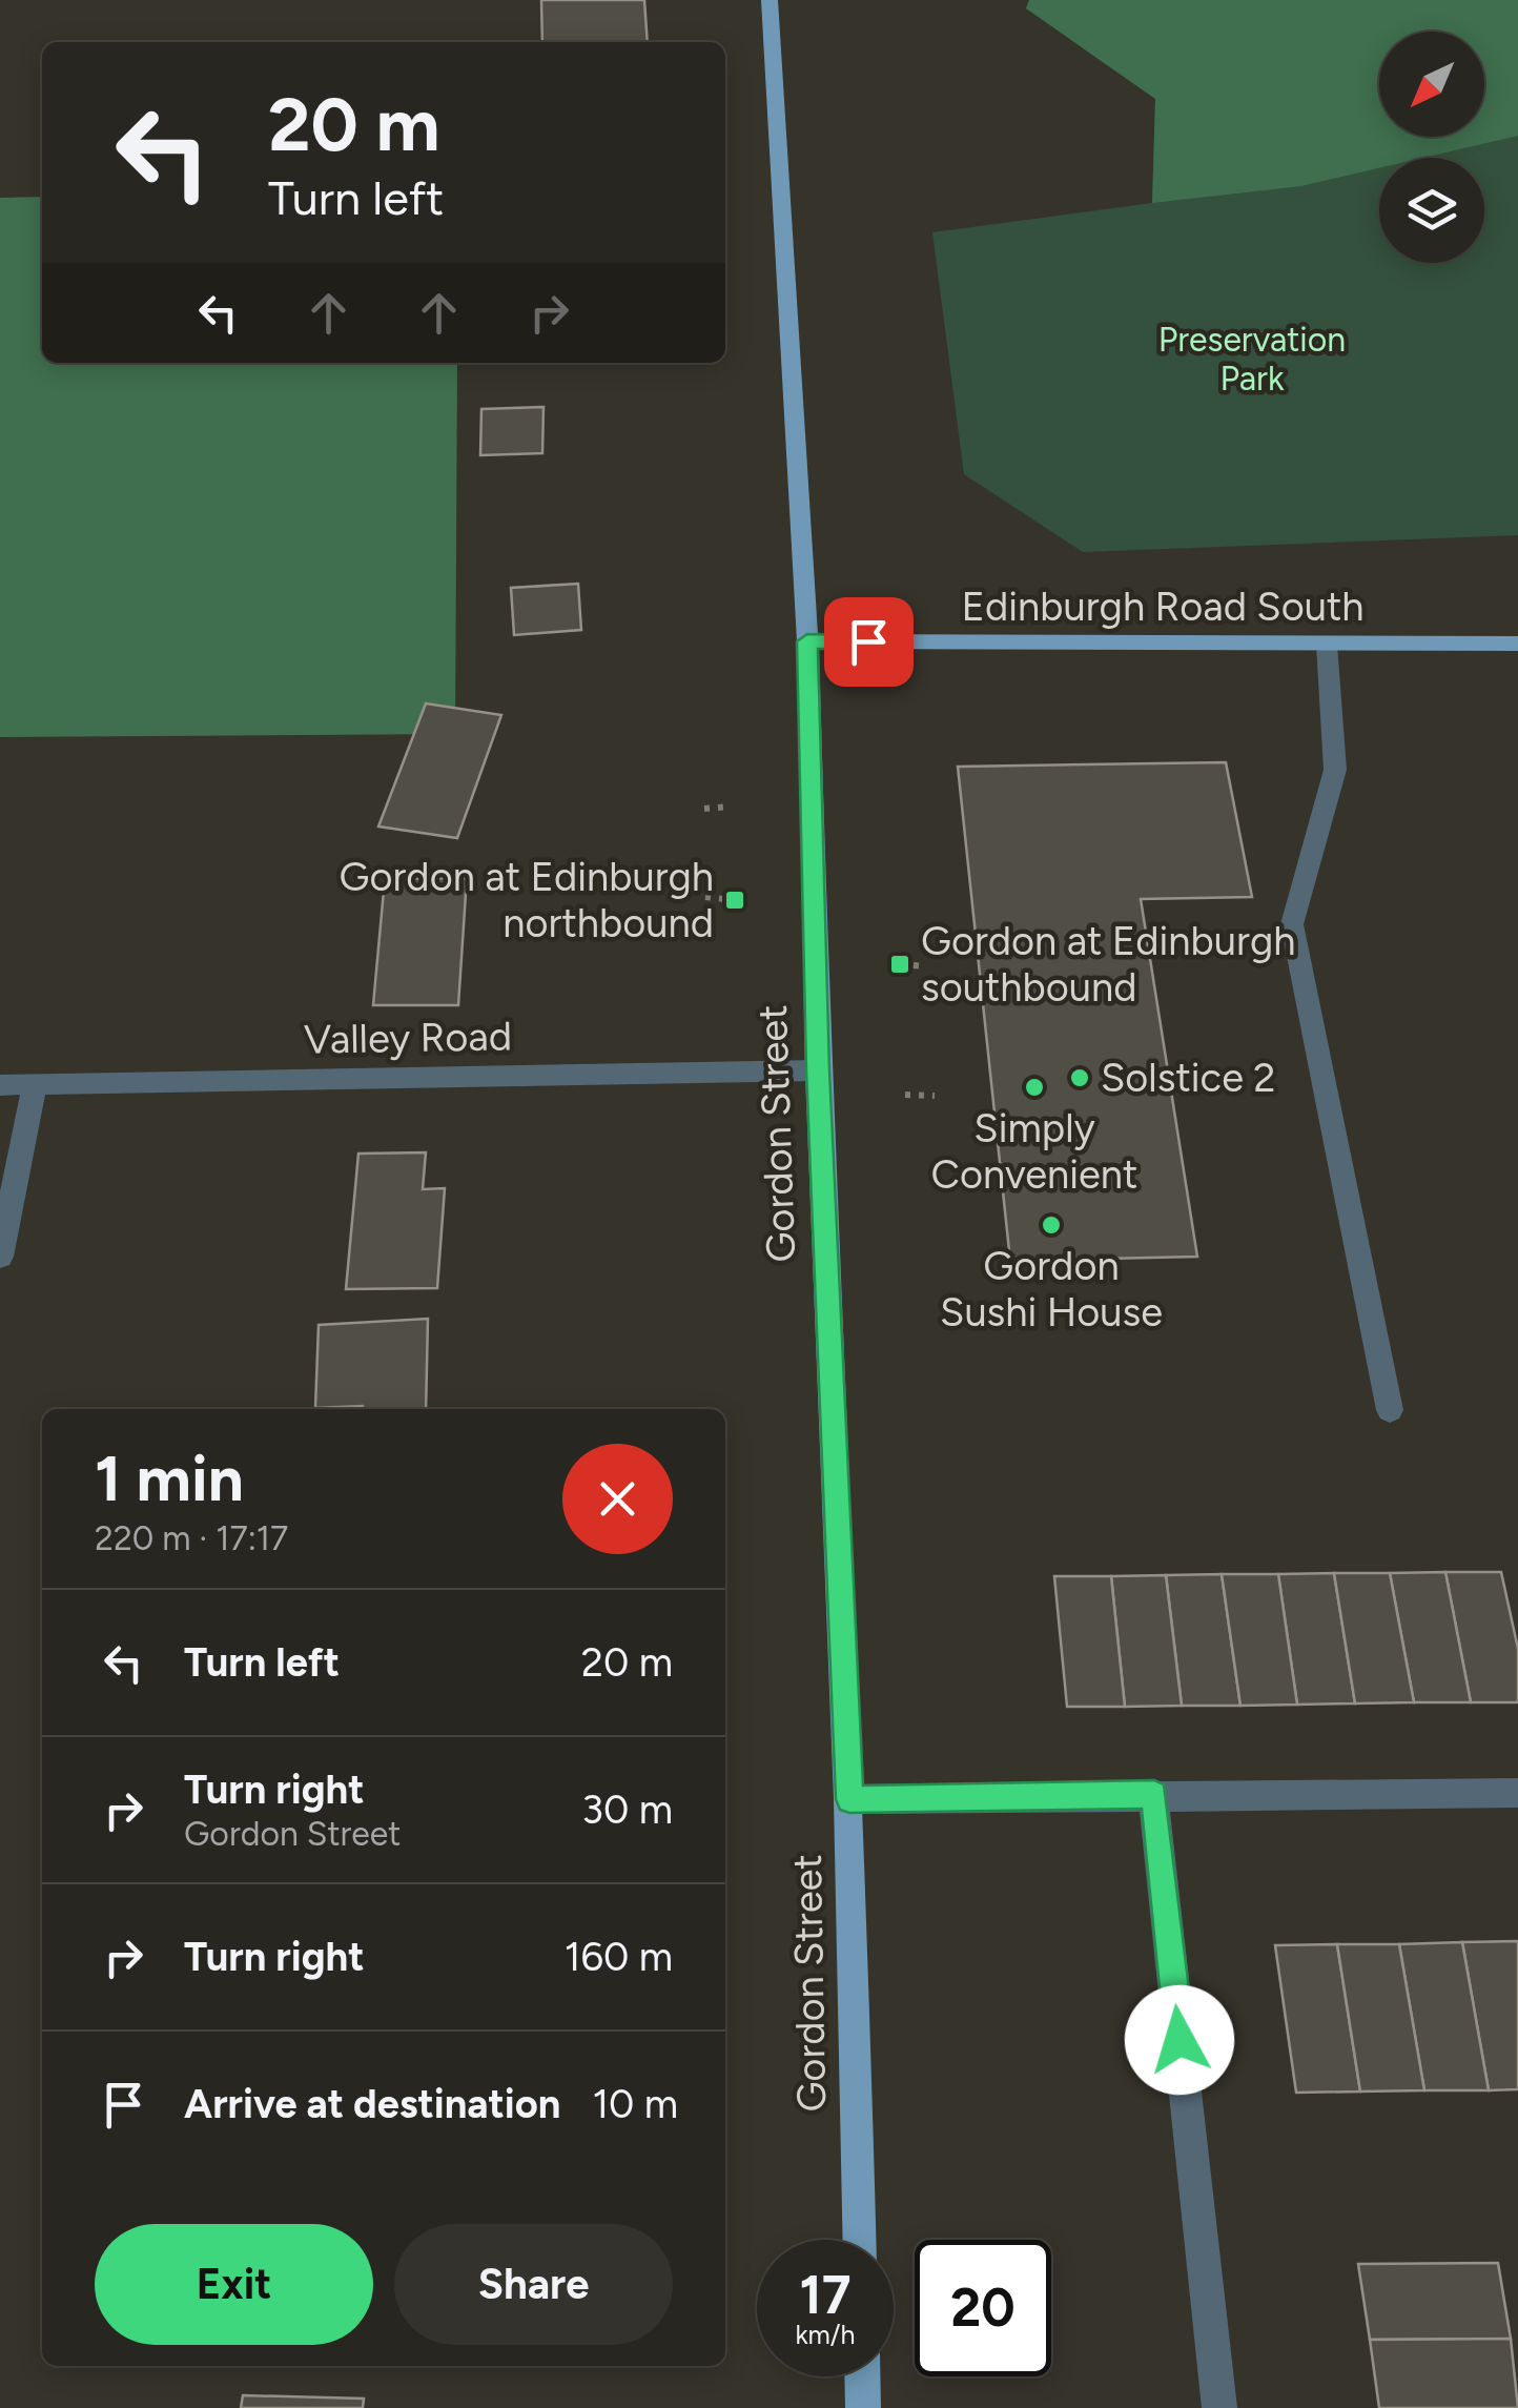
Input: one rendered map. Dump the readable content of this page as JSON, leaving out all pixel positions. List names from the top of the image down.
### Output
{
  "streets": {
    "main road": ["Edinburgh Road South", "Gordon Street"],
    "street": ["Valley Road"]
  },
  "crossings": [
    ["Edinburgh Road South", "Gordon Street"],
    ["Valley Road", "Gordon Street"]
  ],
  "parks": ["Preservation Park"],
  "places": {
    "transit": ["Gordon at Edinburgh northbound", "Gordon at Edinburgh southbound"],
    "other": ["Solstice 2", "Simply Convenient", "Gordon Sushi House"]
  },
  "north": "bottom left",
  "page": {
    "turn": ["20 m", "Turn left"],
    "heading": ["1 min", "220 m · 17:17"],
    "list": [
      {
        "name": "Turn left",
        "value": "20 m"
      },
      {
        "name": "Turn right",
        "note": "Gordon Street",
        "value": "30 m"
      },
      {
        "name": "Turn right",
        "value": "160 m"
      },
      {
        "name": "Arrive at destination",
        "value": "10 m"
      }
    ],
    "buttons": ["Exit", "Share"],
    "speed": "17 km/h",
    "limit": "20"
  }
}
